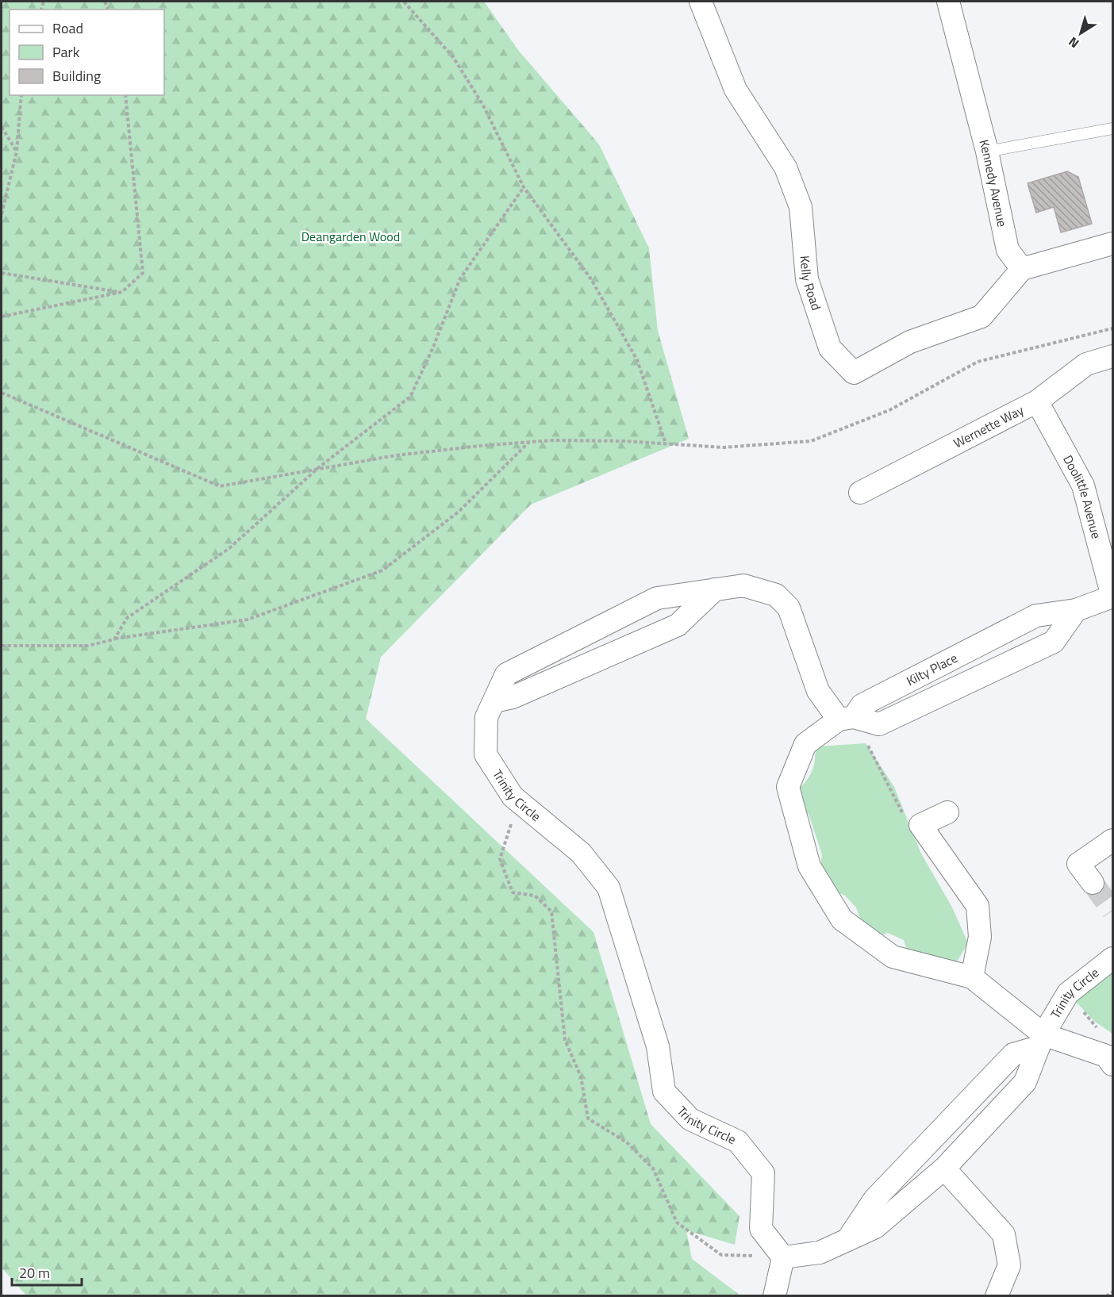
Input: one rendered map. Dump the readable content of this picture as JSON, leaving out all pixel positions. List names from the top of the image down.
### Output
{
  "streets": {
    "street": [
      "Kennedy Avenue",
      "Kelly Road",
      "Wernette Way",
      "Doolittle Avenue",
      "Kilty Place",
      "Trinity Circle"
    ]
  },
  "crossings": [
    ["Kennedy Avenue", "Kelly Road"],
    ["Wernette Way", "Doolittle Avenue"],
    ["Doolittle Avenue", "Kilty Place"],
    ["Kilty Place", "Trinity Circle"]
  ],
  "parks": ["Deangarden Wood"],
  "legend": ["Road", "Park", "Building"],
  "scale_bar": "20 m",
  "north": "bottom left"
}
